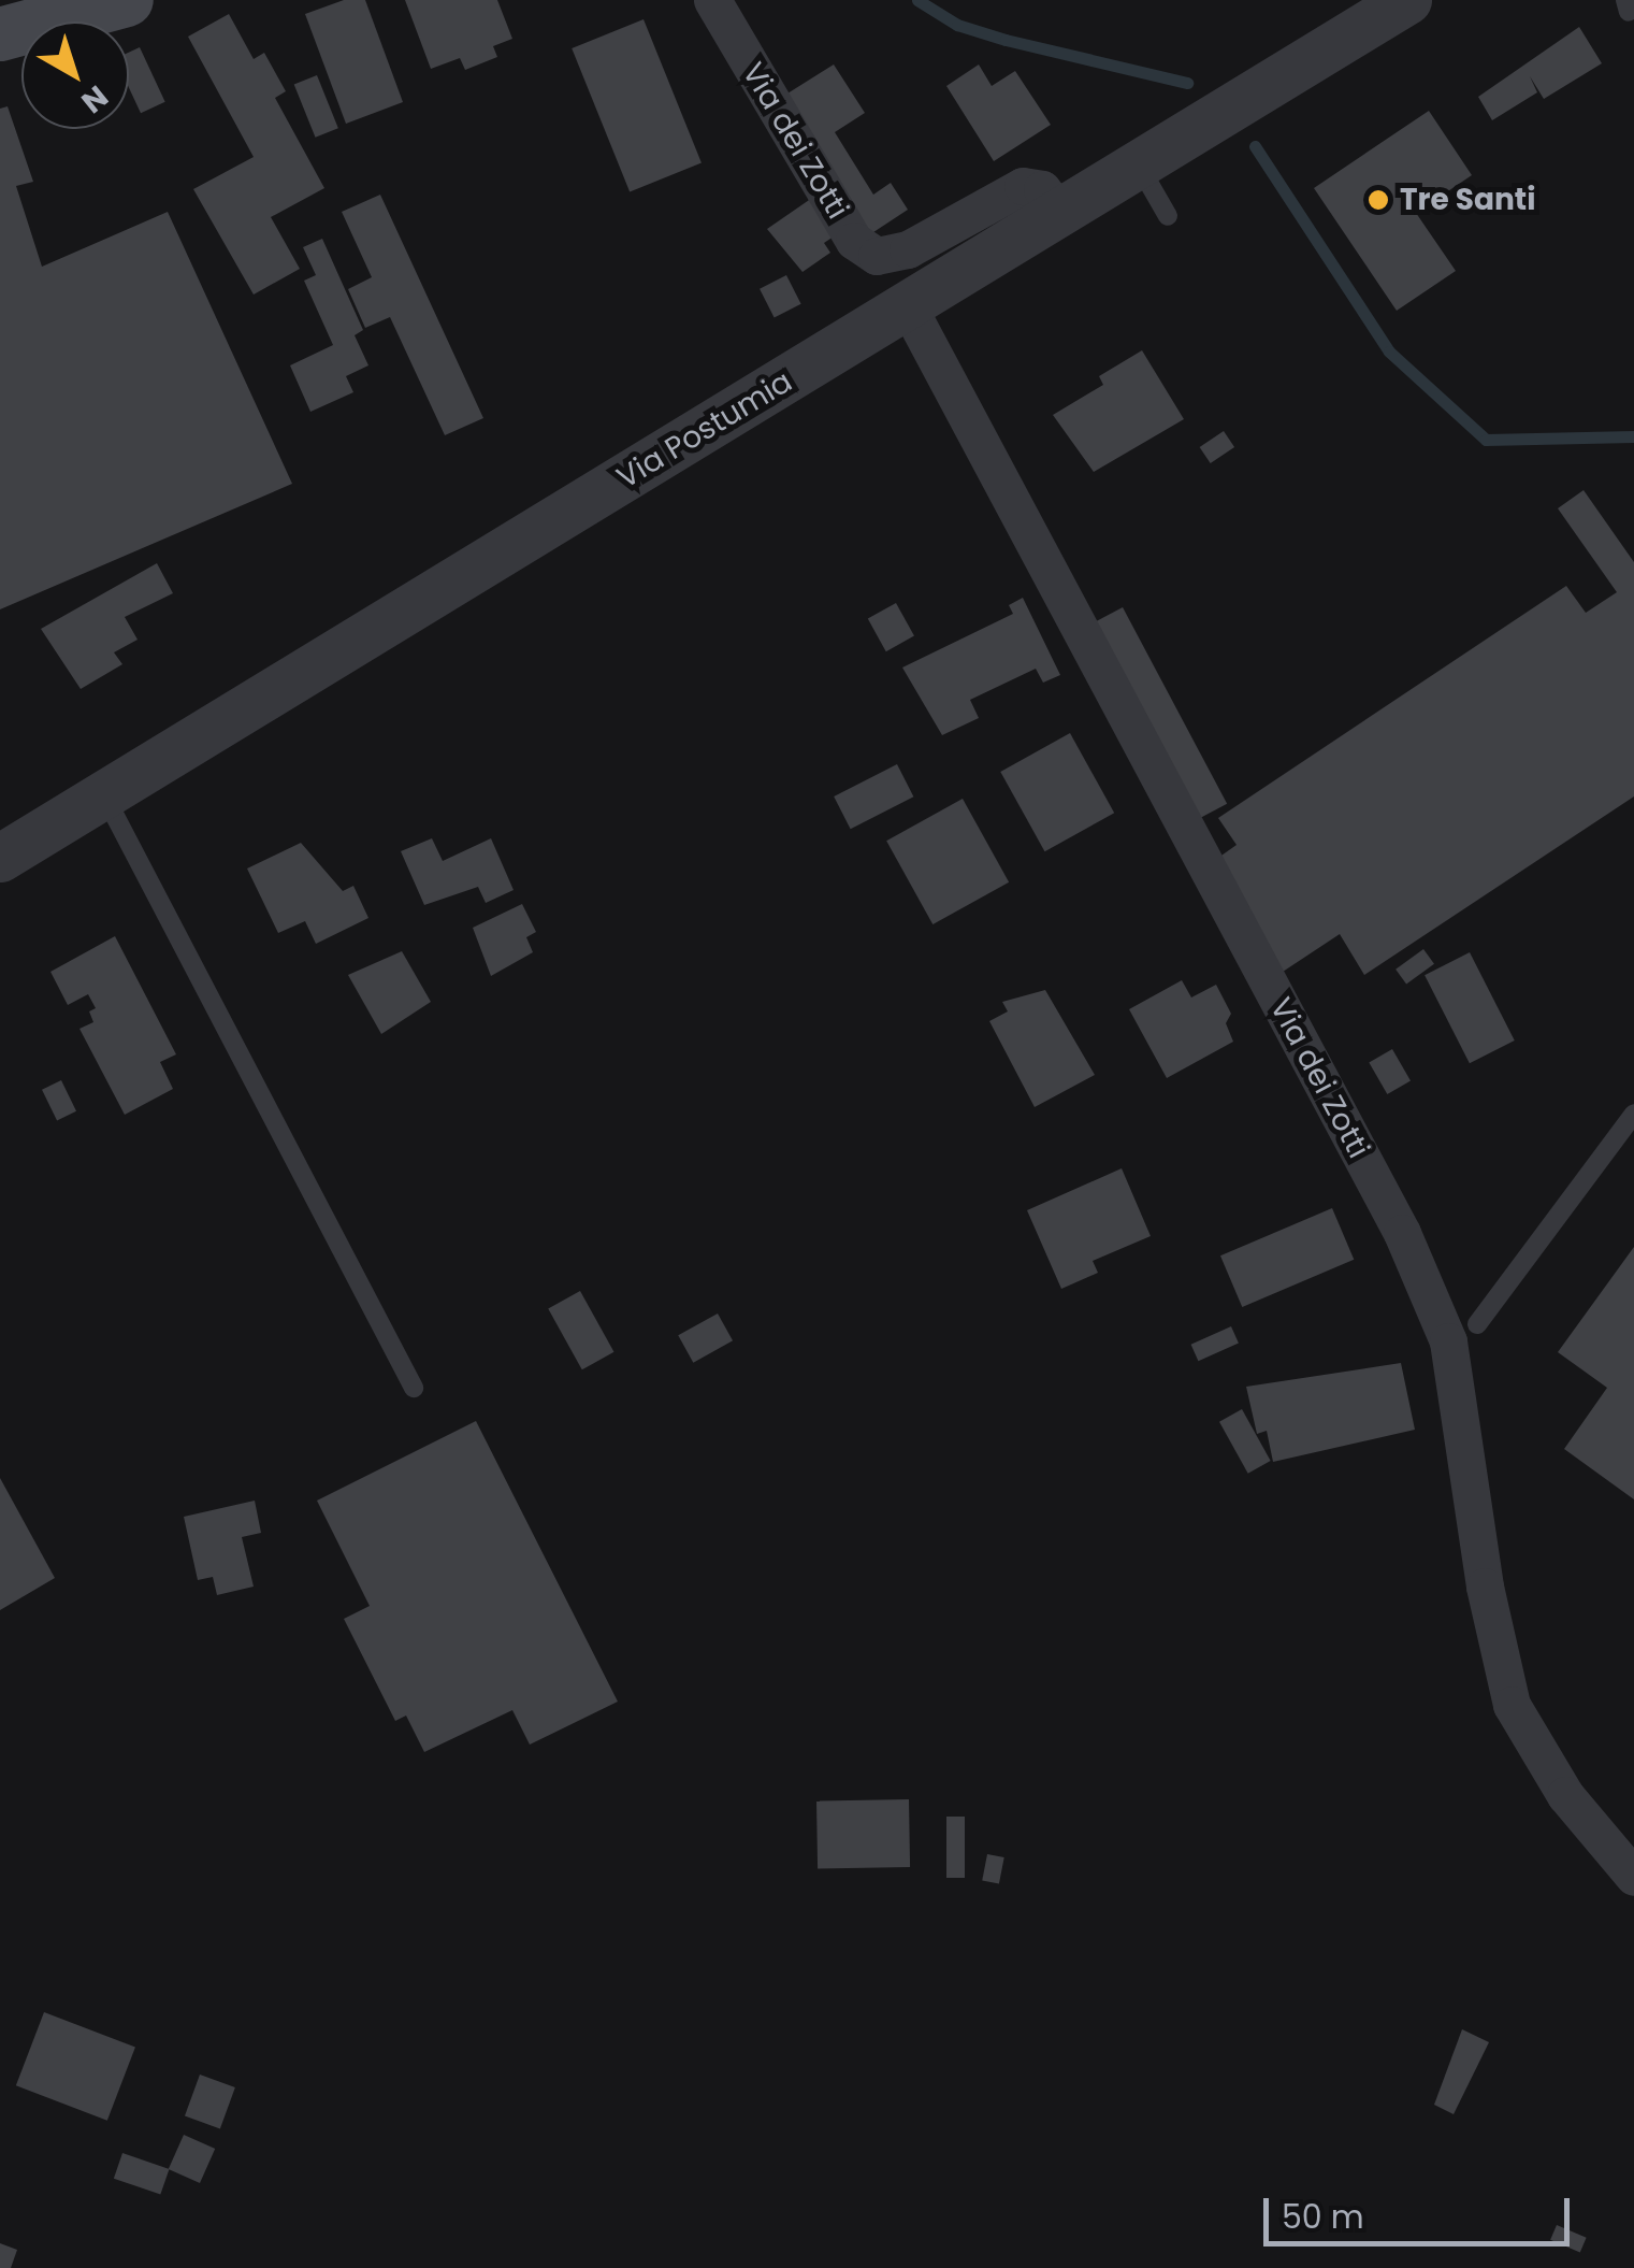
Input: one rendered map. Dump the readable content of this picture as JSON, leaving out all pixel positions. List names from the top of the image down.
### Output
{
  "streets": {
    "street": ["Via dei Zotti", "Via Postumia"]
  },
  "crossings": [
    ["Via dei Zotti", "Via Postumia"]
  ],
  "places": ["Tre Santi"],
  "scale_bar": "50 m",
  "north": "bottom right"
}
